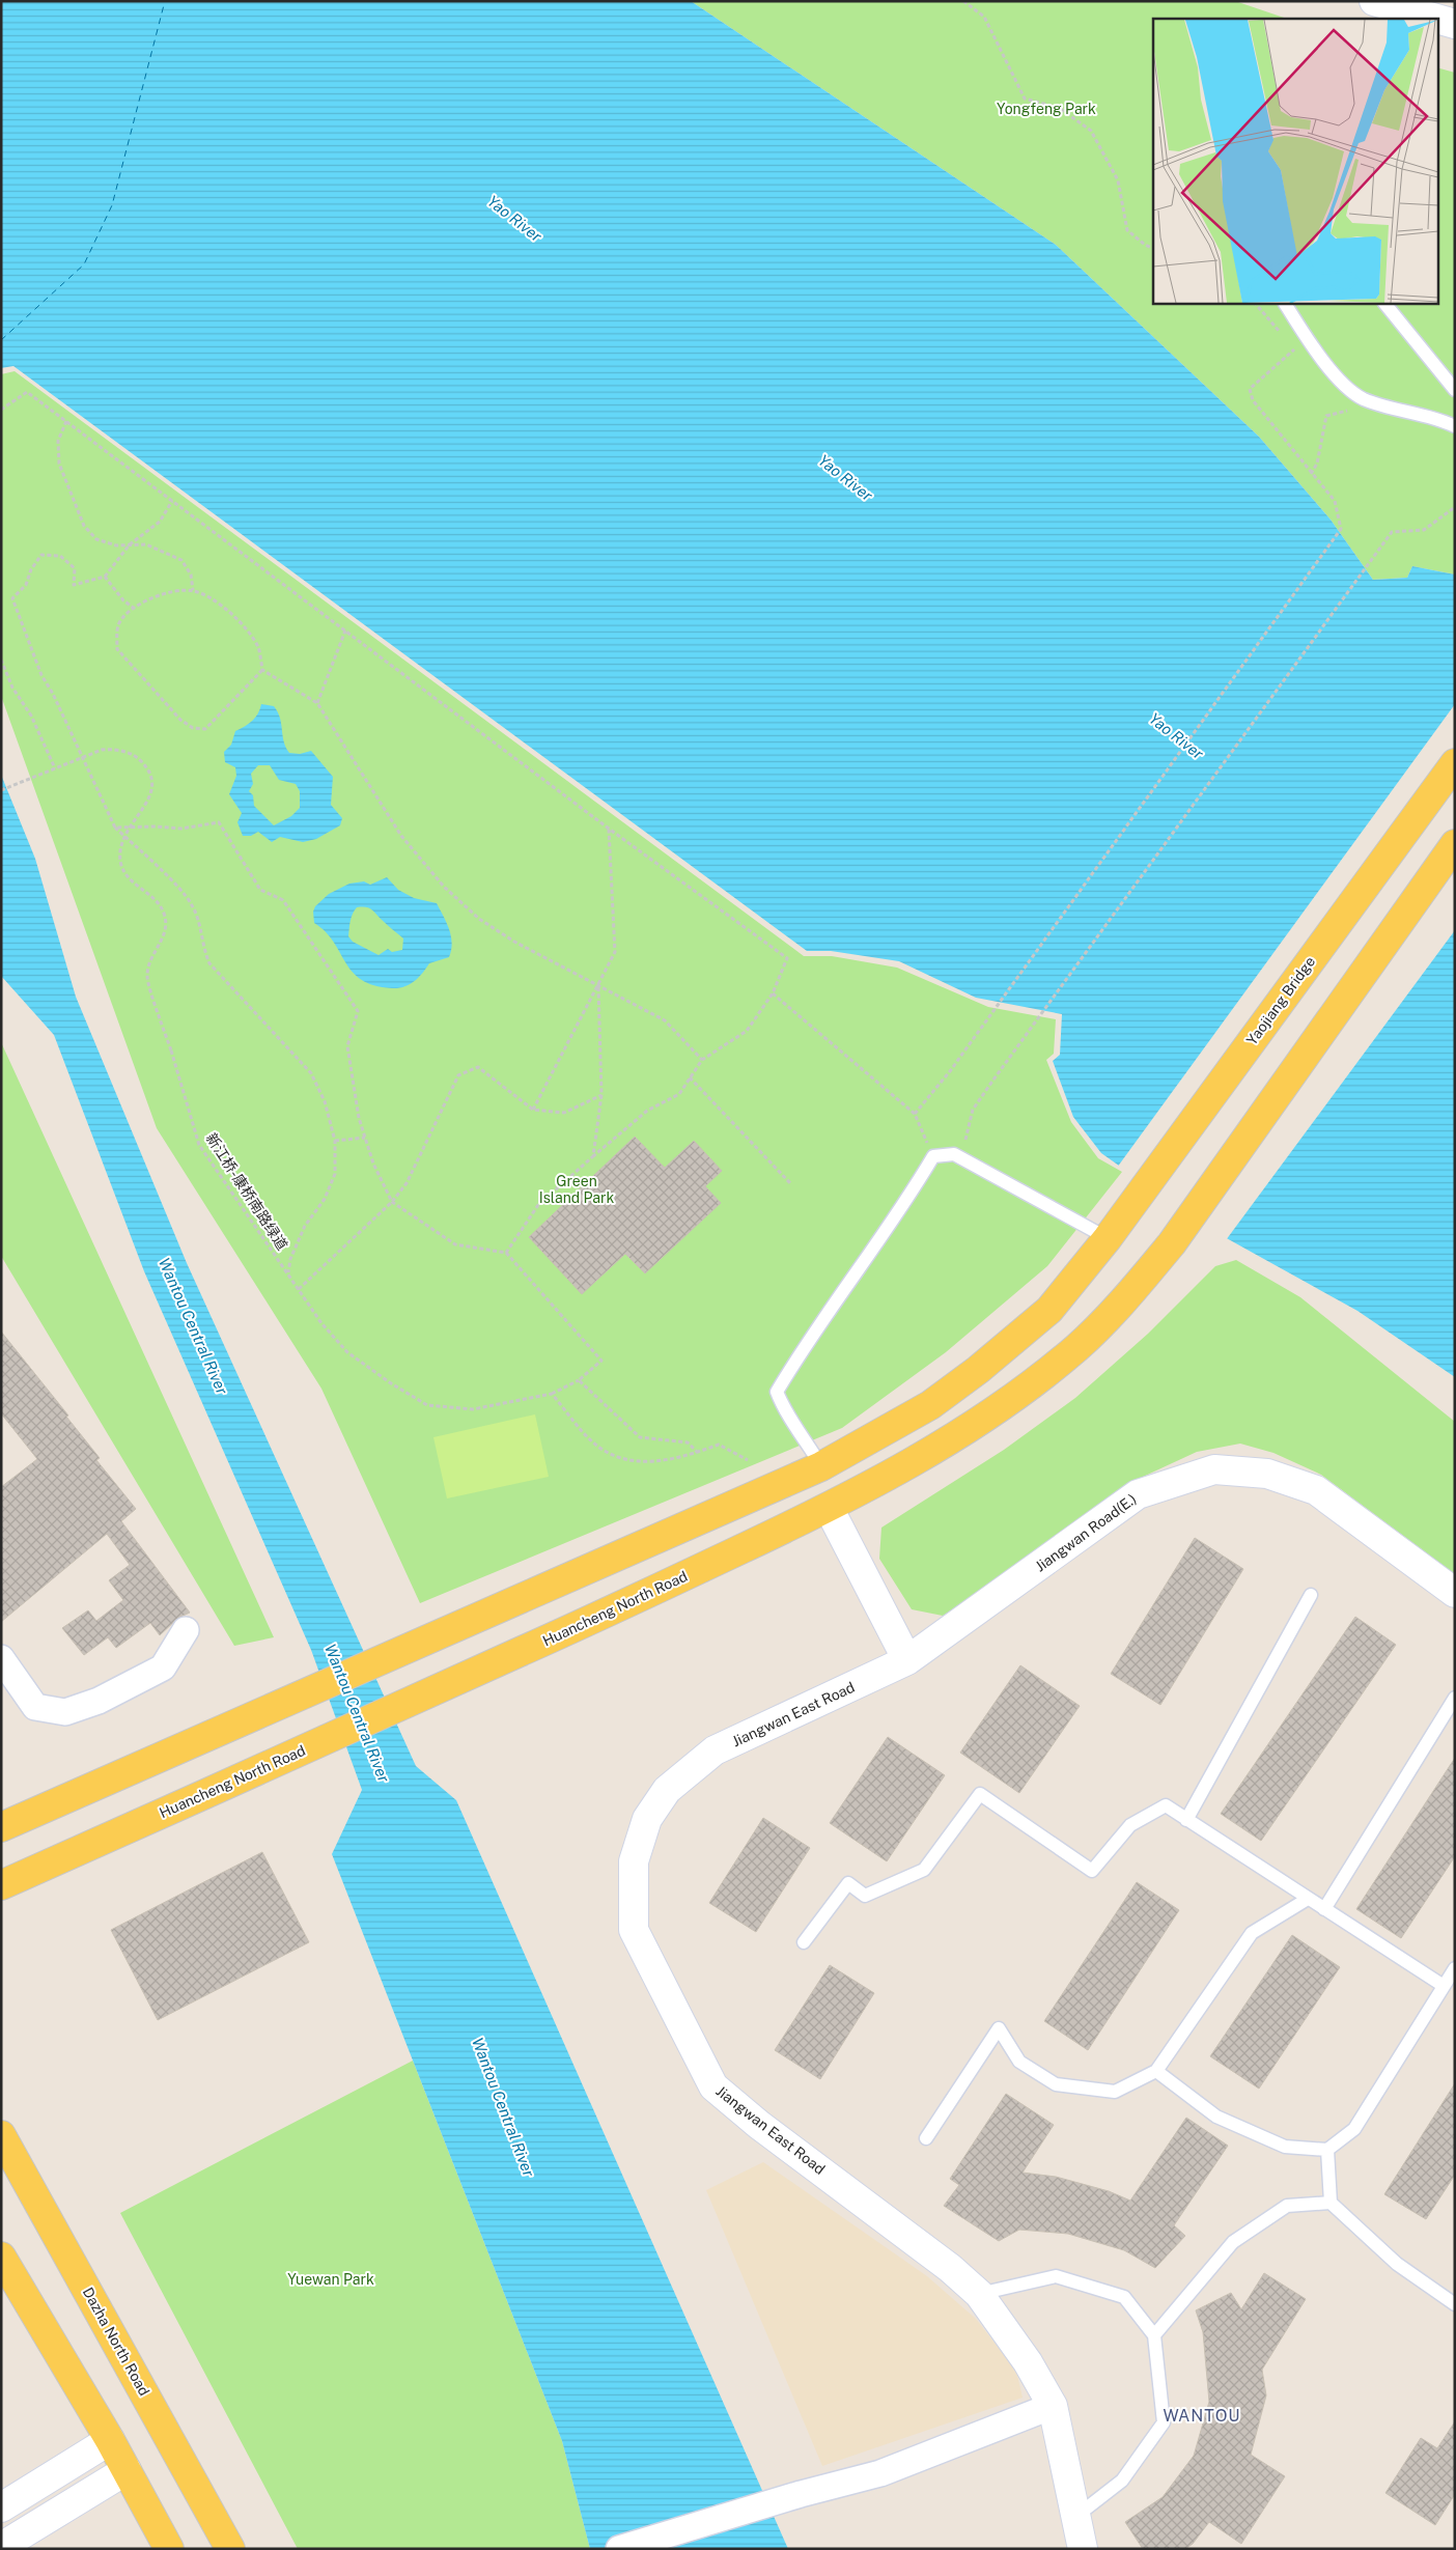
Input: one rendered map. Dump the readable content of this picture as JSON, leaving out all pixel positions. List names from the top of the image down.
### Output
{
  "streets": {
    "main road": ["Yaojiang Bridge", "Huancheng North Road", "Dazha North Road"],
    "street": ["Jiangwan Road(E.)", "Jiangwan East Road"],
    "path": ["新江桥-康桥南路绿道"]
  },
  "crossings": [
    ["Jiangwan Road(E.)", "Jiangwan East Road"]
  ],
  "districts": ["WANTOU"],
  "water": ["Yao River", "Wantou Central River"],
  "parks": ["Yongfeng Park", "Green Island Park", "Yuewan Park"]
}
